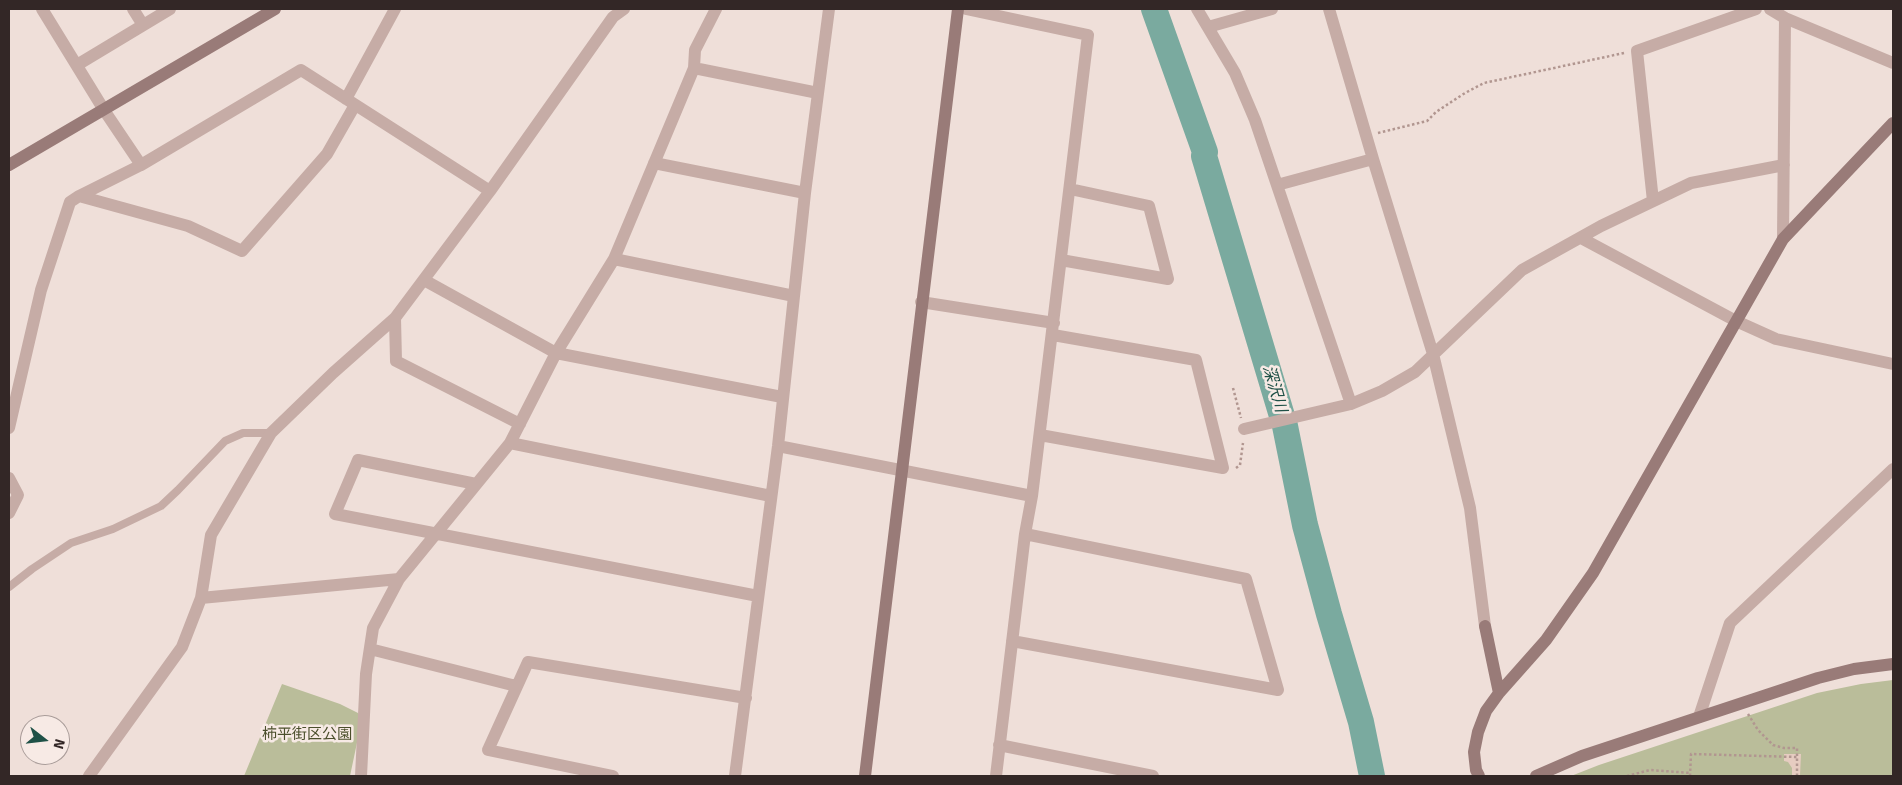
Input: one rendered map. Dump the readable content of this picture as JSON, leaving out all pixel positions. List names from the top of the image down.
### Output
{
  "water": ["深沢川"],
  "parks": ["柿平街区公園"],
  "north": "right"
}
